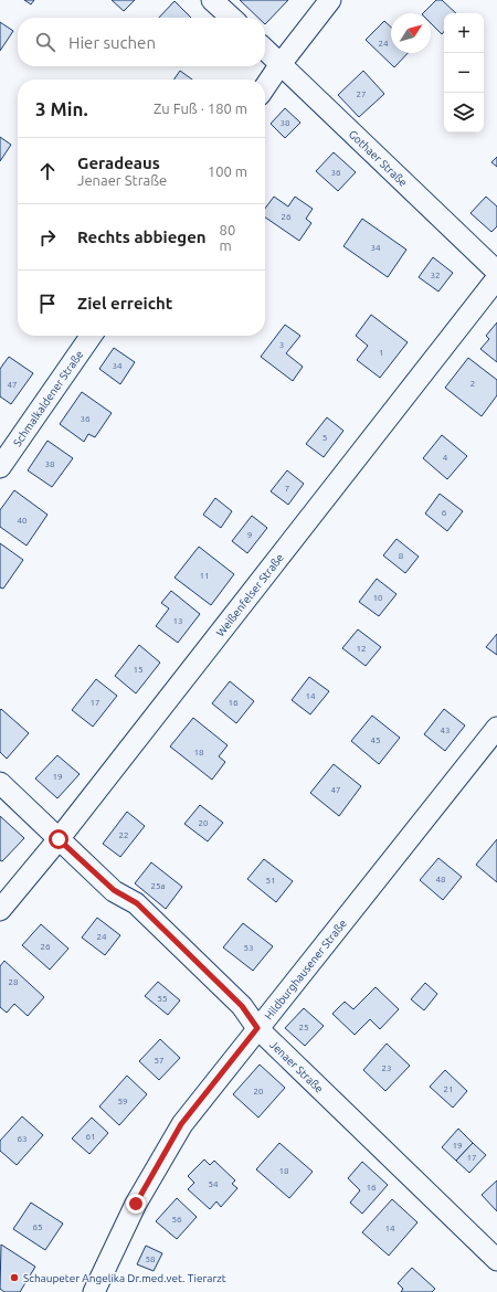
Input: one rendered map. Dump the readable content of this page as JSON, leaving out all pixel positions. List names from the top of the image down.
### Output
{
  "streets": {
    "street": [
      "Gothaer Straße",
      "Schmalkaldener Straße",
      "Weißenfelser Straße",
      "Hildburghausener Straße",
      "Jenaer Straße"
    ]
  },
  "crossings": [
    ["Weißenfelser Straße", "Jenaer Straße"],
    ["Hildburghausener Straße", "Jenaer Straße"]
  ],
  "places": ["Schaupeter Angelika Dr.med.vet. Tierarzt"],
  "house_numbers": [
    "24",
    "27",
    "38",
    "36",
    "26",
    "34",
    "32",
    "3",
    "1",
    "34",
    "2",
    "47",
    "36",
    "5",
    "4",
    "38",
    "7",
    "6",
    "40",
    "9",
    "8",
    "11",
    "10",
    "13",
    "12",
    "15",
    "14",
    "17",
    "16",
    "43",
    "45",
    "18",
    "19",
    "47",
    "20",
    "22",
    "48",
    "51",
    "25a",
    "24",
    "26",
    "53",
    "28",
    "55",
    "25",
    "57",
    "23",
    "21",
    "20",
    "59",
    "61",
    "63",
    "19",
    "17",
    "18",
    "54",
    "16",
    "56",
    "65",
    "14",
    "58"
  ],
  "north": "top right",
  "page": {
    "map_buttons": ["+", "−"],
    "search": "Hier suchen",
    "heading": ["3 Min.", "Zu Fuß · 180 m"],
    "list": [
      ["Geradeaus", "Jenaer Straße", "100 m"],
      ["Rechts abbiegen", "80 m"],
      "Ziel erreicht"
    ]
  }
}
